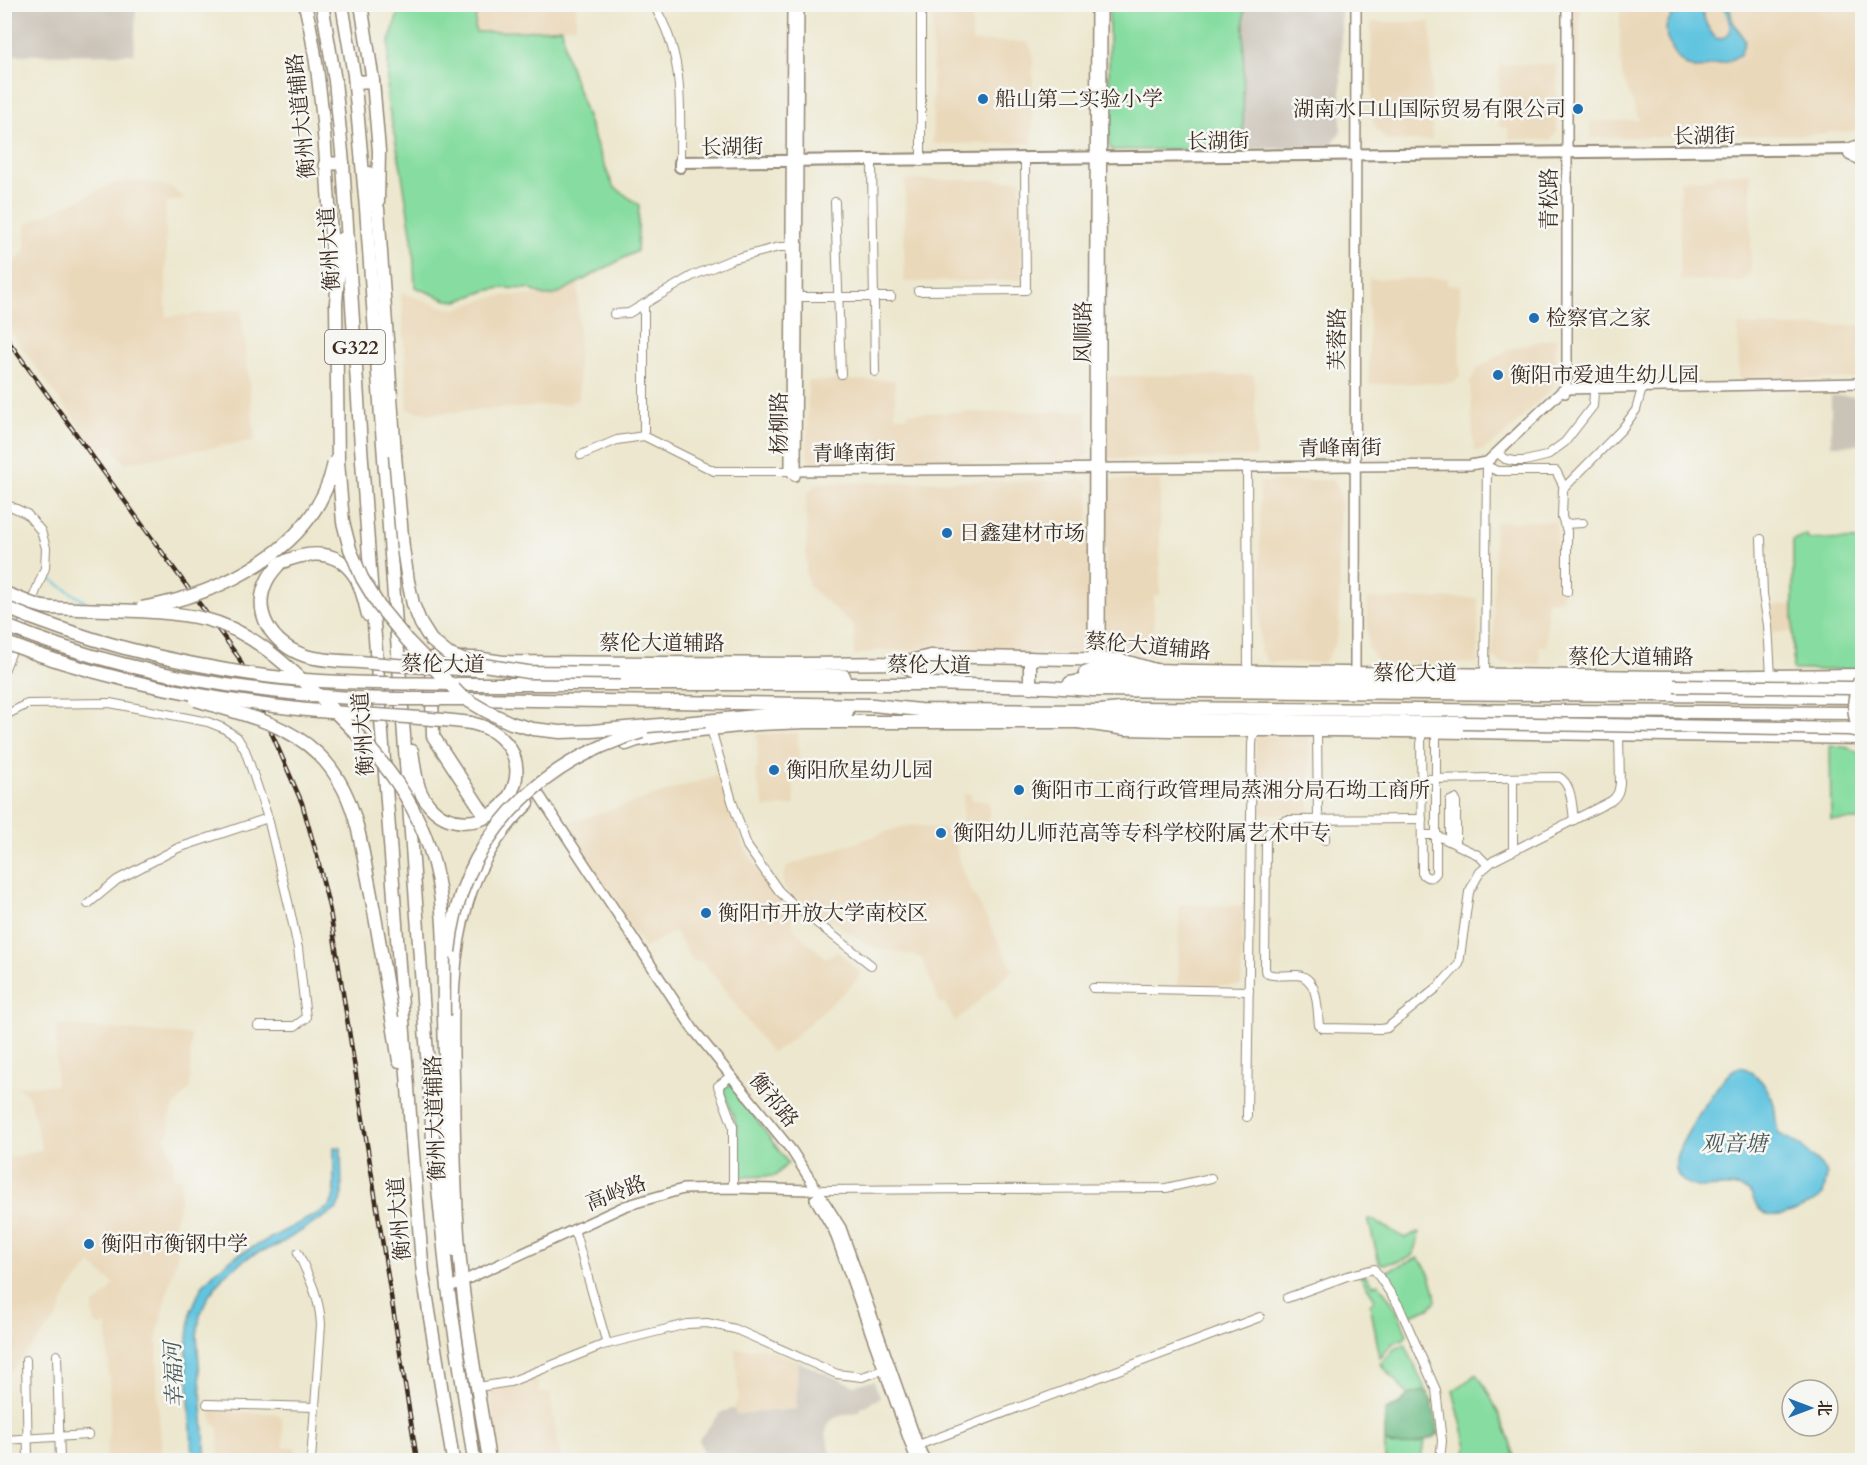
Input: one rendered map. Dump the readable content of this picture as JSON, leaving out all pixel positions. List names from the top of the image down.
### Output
{
  "streets": {
    "main road": [
      "衡州大道辅路",
      "长湖街",
      "衡州大道",
      "G322",
      "蔡伦大道辅路",
      "蔡伦大道"
    ],
    "street": [
      "青松路",
      "风顺路",
      "芙蓉路",
      "杨柳路",
      "青峰南街",
      "衡祁路",
      "高岭路"
    ]
  },
  "crossings": [
    ["衡州大道辅路", "衡州大道"],
    ["衡州大道辅路", "衡祁路"],
    ["衡州大道辅路", "高岭路"],
    ["长湖街", "青松路"],
    ["长湖街", "风顺路"],
    ["长湖街", "芙蓉路"],
    ["长湖街", "杨柳路"],
    ["衡州大道", "高岭路"],
    ["风顺路", "青峰南街"],
    ["风顺路", "蔡伦大道辅路"],
    ["芙蓉路", "青峰南街"],
    ["杨柳路", "青峰南街"],
    ["衡祁路", "高岭路"]
  ],
  "water": ["观音塘", "幸福河"],
  "places": [
    "船山第二实验小学",
    "湖南水口山国际贸易有限公司",
    "检察官之家",
    "衡阳市爱迪生幼儿园",
    "日鑫建材市场",
    "衡阳欣星幼儿园",
    "衡阳市工商行政管理局蒸湘分局石坳工商所",
    "衡阳幼儿师范高等专科学校附属艺术中专",
    "衡阳市开放大学南校区",
    "衡阳市衡钢中学"
  ],
  "north": "right"
}
